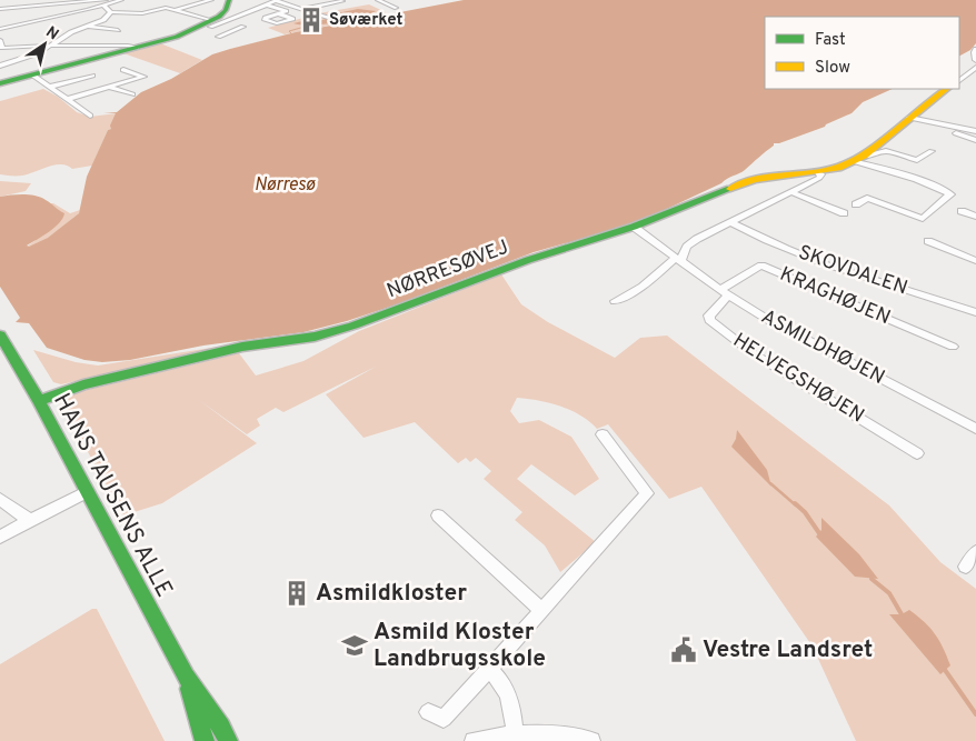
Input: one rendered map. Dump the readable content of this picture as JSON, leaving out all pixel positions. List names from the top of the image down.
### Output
{
  "streets": {
    "street": [
      "NØRRESØVEJ",
      "SKOVDALEN",
      "KRAGHØJEN",
      "ASMILDHØJEN",
      "HELVEGSHØJEN",
      "HANS TAUSENS ALLE"
    ]
  },
  "crossings": [
    ["NØRRESØVEJ", "ASMILDHØJEN"],
    ["NØRRESØVEJ", "HANS TAUSENS ALLE"],
    ["KRAGHØJEN", "ASMILDHØJEN"],
    ["KRAGHØJEN", "HELVEGSHØJEN"],
    ["ASMILDHØJEN", "HELVEGSHØJEN"]
  ],
  "water": ["Nørresø"],
  "places": {
    "building": ["Søværket", "Asmildkloster"],
    "school or university": ["Asmild Kloster Landbrugsskole"],
    "public building": ["Vestre Landsret"]
  },
  "legend": ["Fast", "Slow"],
  "north": "top right"
}
